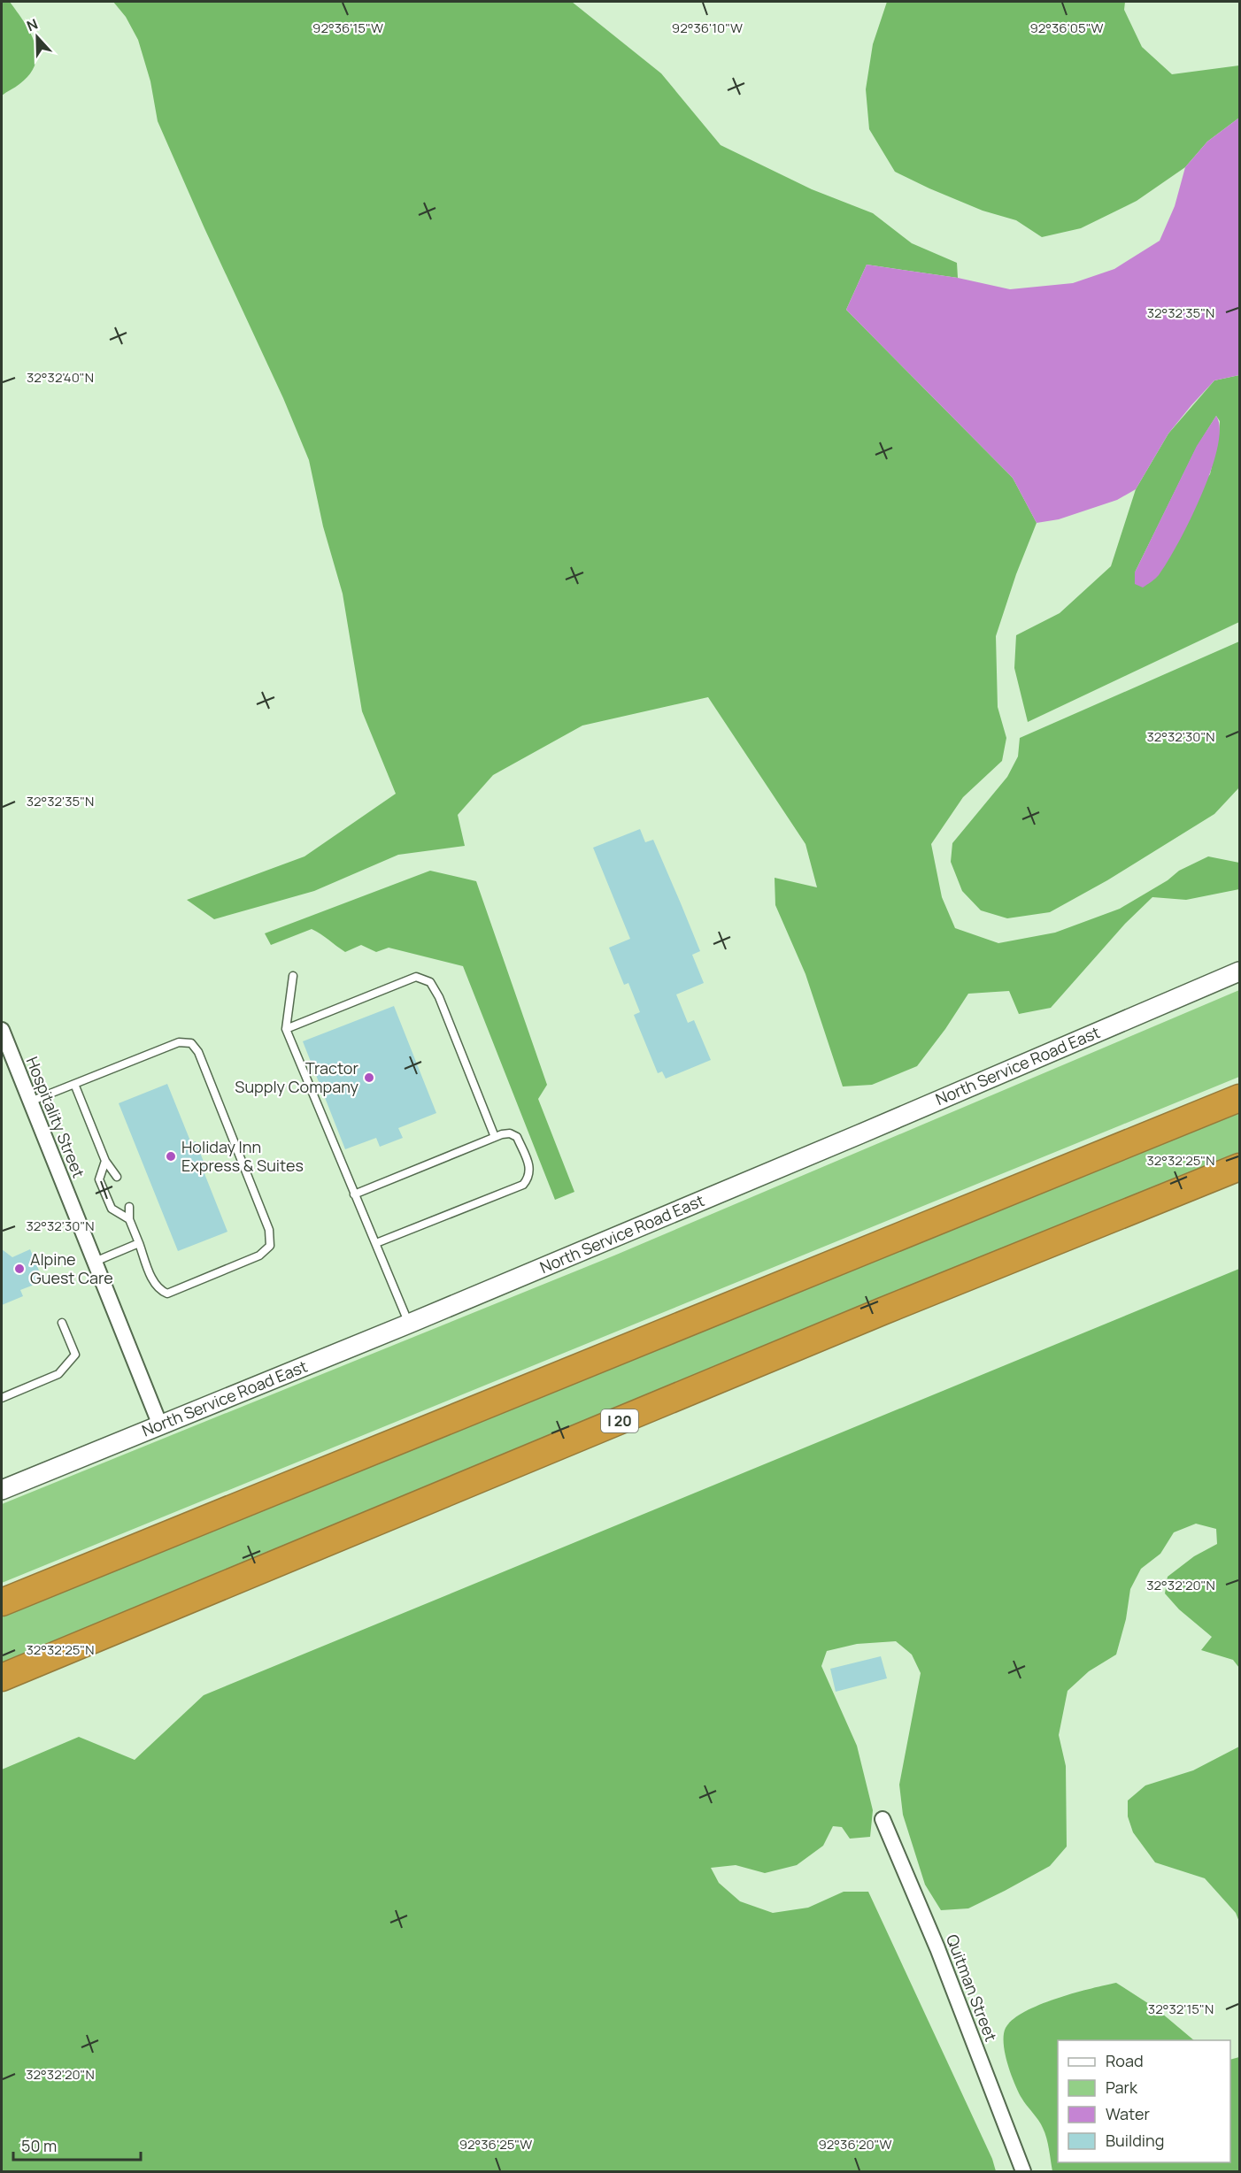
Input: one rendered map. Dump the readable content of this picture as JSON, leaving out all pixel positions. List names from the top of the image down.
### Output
{
  "streets": {
    "highway": ["I 20"],
    "street": ["North Service Road East", "Hospitality Street", "Quitman Street"]
  },
  "crossings": [
    ["North Service Road East", "Hospitality Street"]
  ],
  "places": ["Tractor Supply Company", "Holiday Inn Express & Suites", "Alpine Guest Care"],
  "legend": [
    "Road",
    "Park",
    "Water",
    "Building"
  ],
  "scale_bar": "50 m",
  "north": "top",
  "coordinates": [
    "92°36'15\"W",
    "92°36'10\"W",
    "92°36'05\"W",
    "32°32'35\"N",
    "32°32'40\"N",
    "32°32'30\"N",
    "32°32'25\"N",
    "32°32'20\"N",
    "32°32'15\"N",
    "92°36'25\"W",
    "92°36'20\"W"
  ]
}
